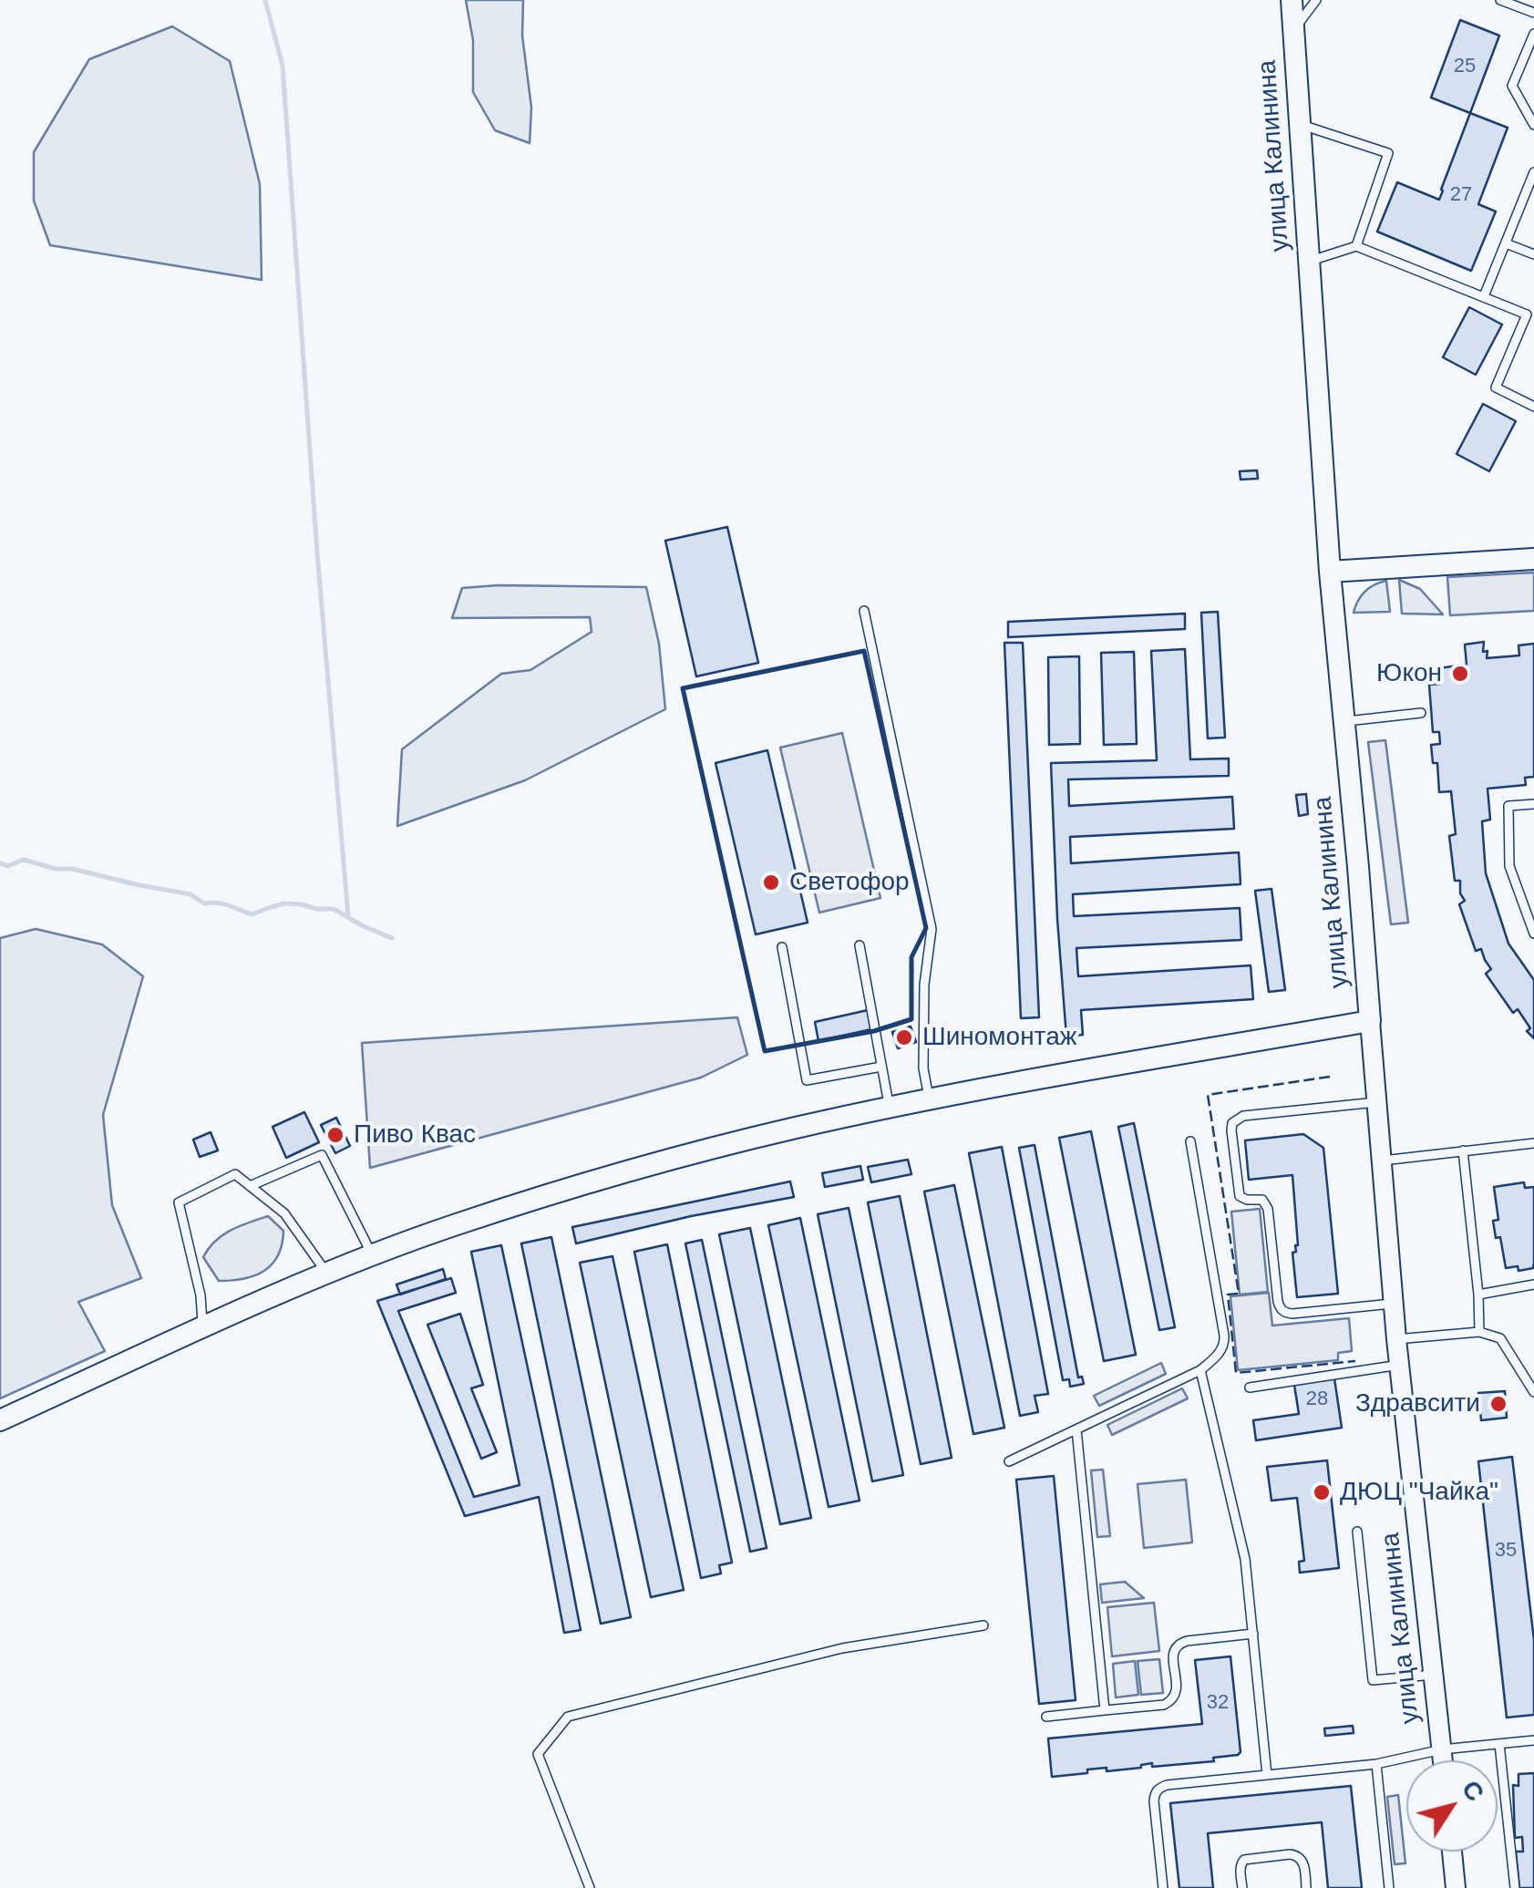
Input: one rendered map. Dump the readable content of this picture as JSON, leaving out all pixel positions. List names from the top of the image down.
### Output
{
  "streets": {
    "main road": ["улица Калинина"]
  },
  "places": [
    "Юкон",
    "Светофор",
    "Шиномонтаж",
    "Пиво Квас",
    "Здравсити",
    "ДЮЦ \"Чайка\""
  ],
  "house_numbers": [
    "25",
    "27",
    "28",
    "35",
    "32"
  ],
  "north": "top right"
}
